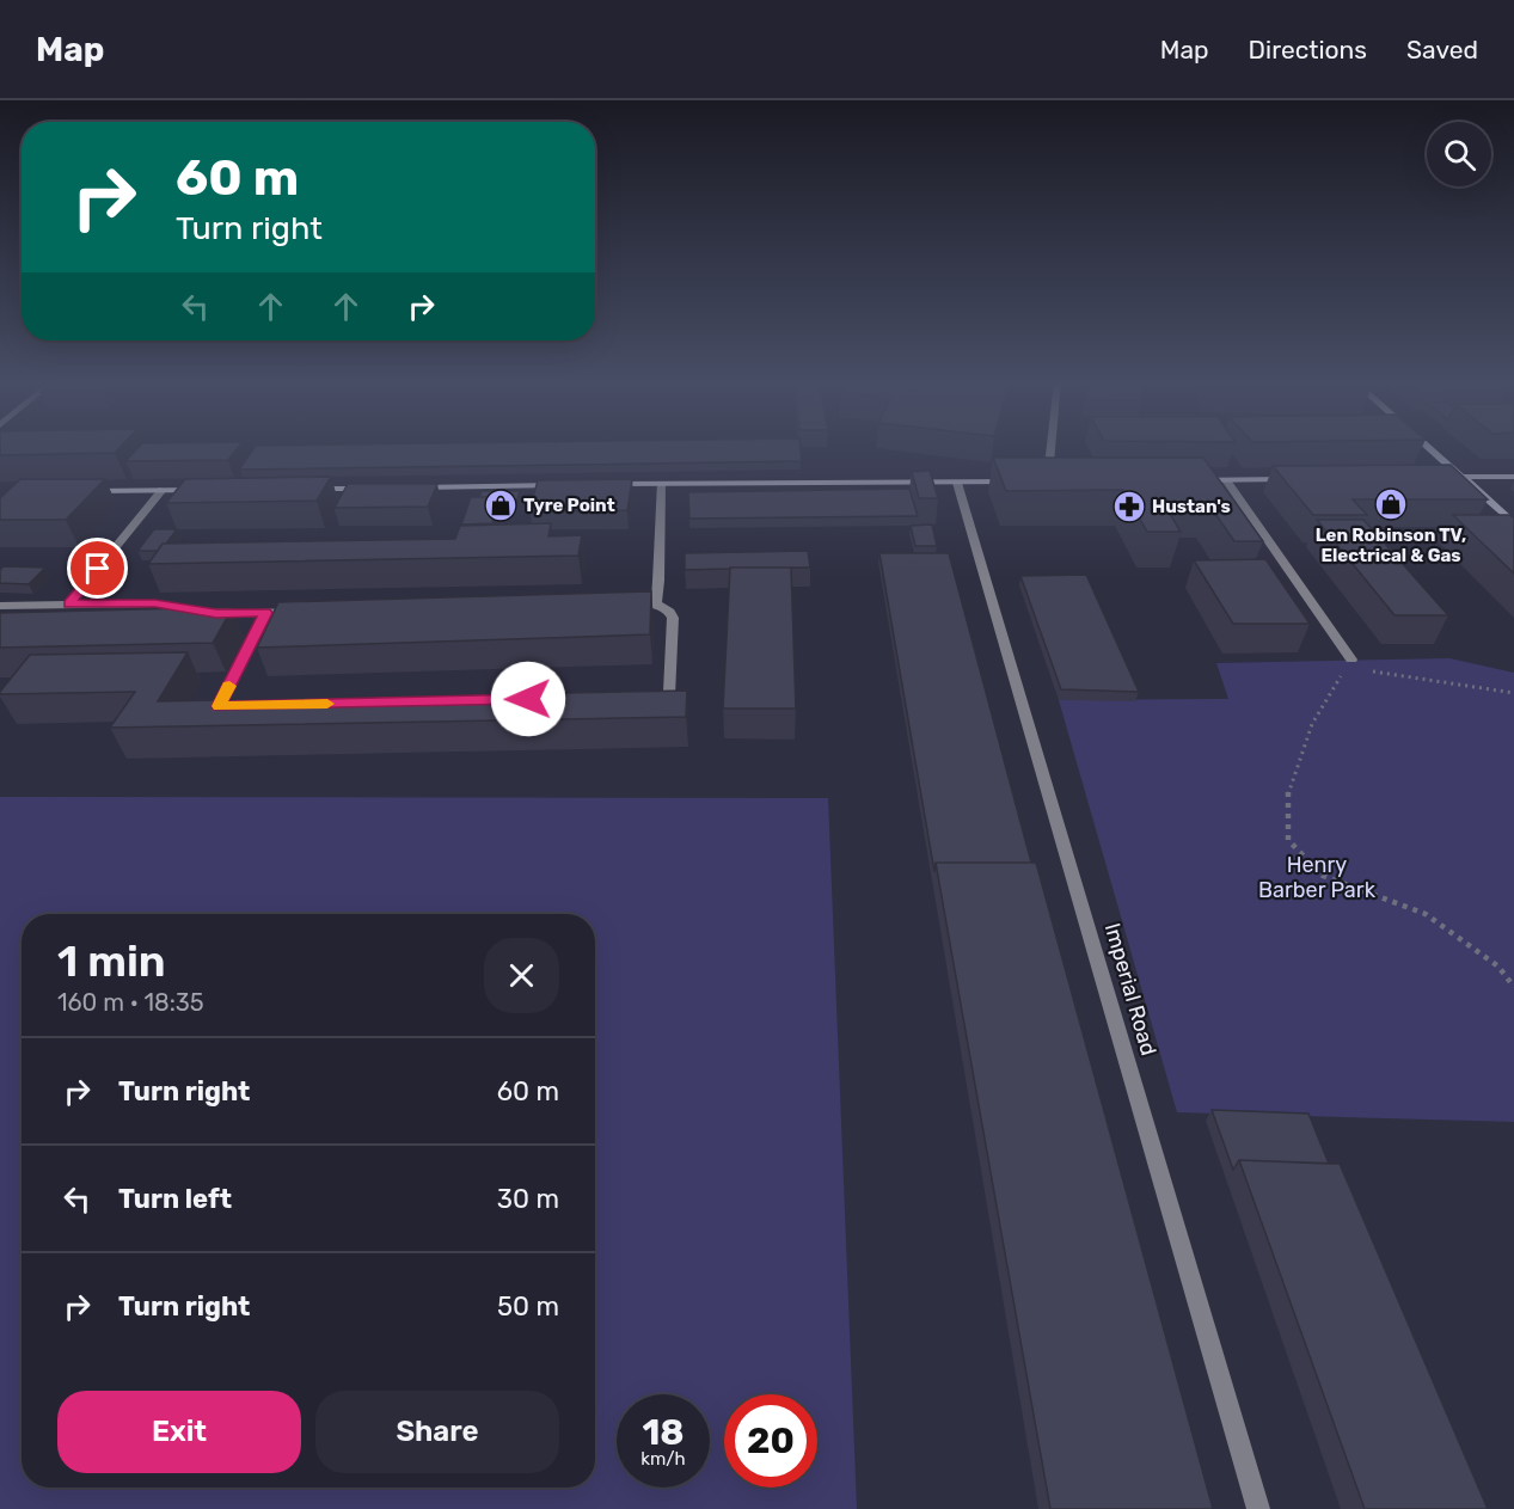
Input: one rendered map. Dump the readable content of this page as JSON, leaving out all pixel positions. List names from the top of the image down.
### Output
{
  "streets": {
    "street": ["Imperial Road"]
  },
  "parks": ["Henry Barber Park"],
  "places": {
    "shop": ["Len Robinson TV, Electrical & Gas", "Tyre Point"],
    "pharmacy": ["Hustan's"]
  },
  "page": {
    "header": "Map",
    "nav": ["Map", "Directions", "Saved"],
    "turn": ["60 m", "Turn right"],
    "heading": ["1 min", "160 m · 18:35"],
    "list": [
      {
        "name": "Turn right",
        "value": "60 m"
      },
      {
        "name": "Turn left",
        "value": "30 m"
      },
      {
        "name": "Turn right",
        "value": "50 m"
      }
    ],
    "buttons": ["Exit", "Share"],
    "speed": "18 km/h",
    "limit": "20"
  }
}
